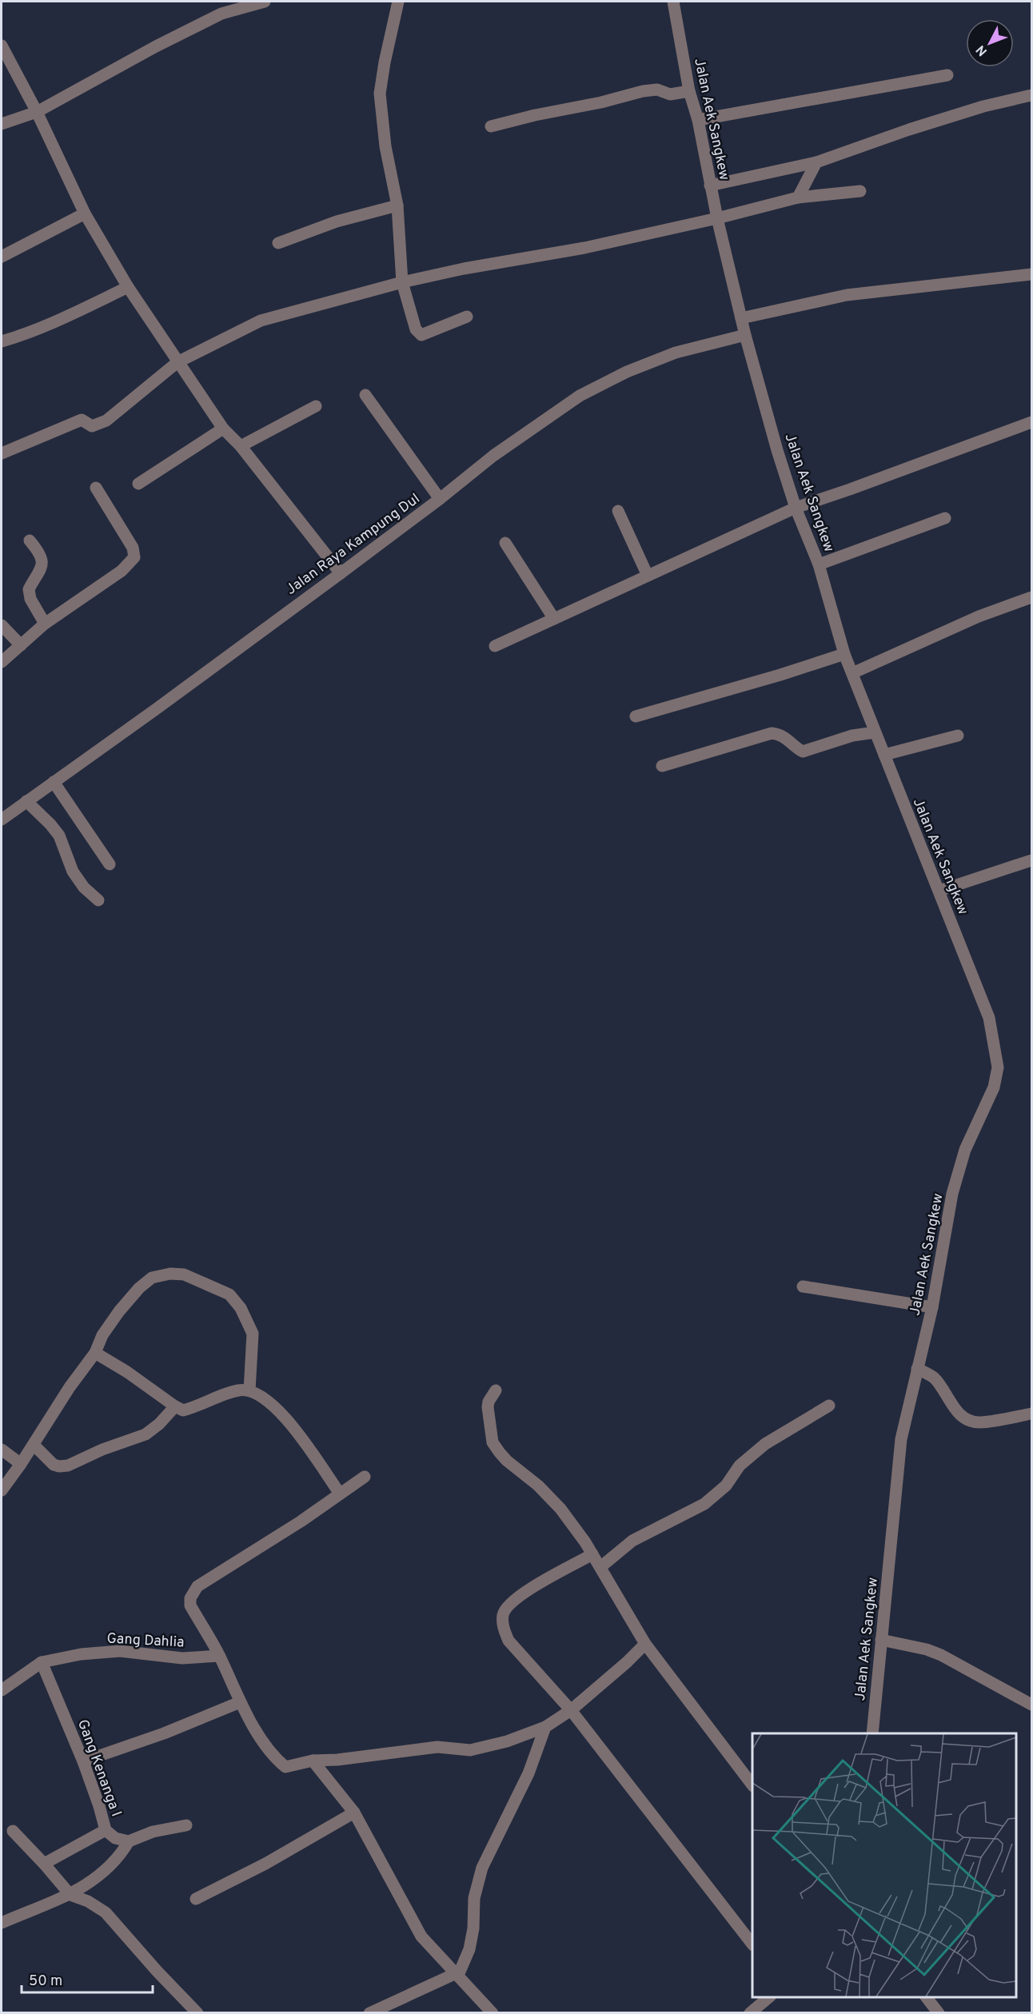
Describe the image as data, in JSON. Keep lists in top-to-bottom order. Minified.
{"streets":{"street":["Jalan Aek Sangkew","Jalan Raya Kampung Dul","Gang Dahlia","Gang Kenanga I"]},"crossings":[["Jalan Aek Sangkew","Jalan Raya Kampung Dul"],["Gang Dahlia","Gang Kenanga I"]],"scale_bar":"50 m","north":"bottom left"}
